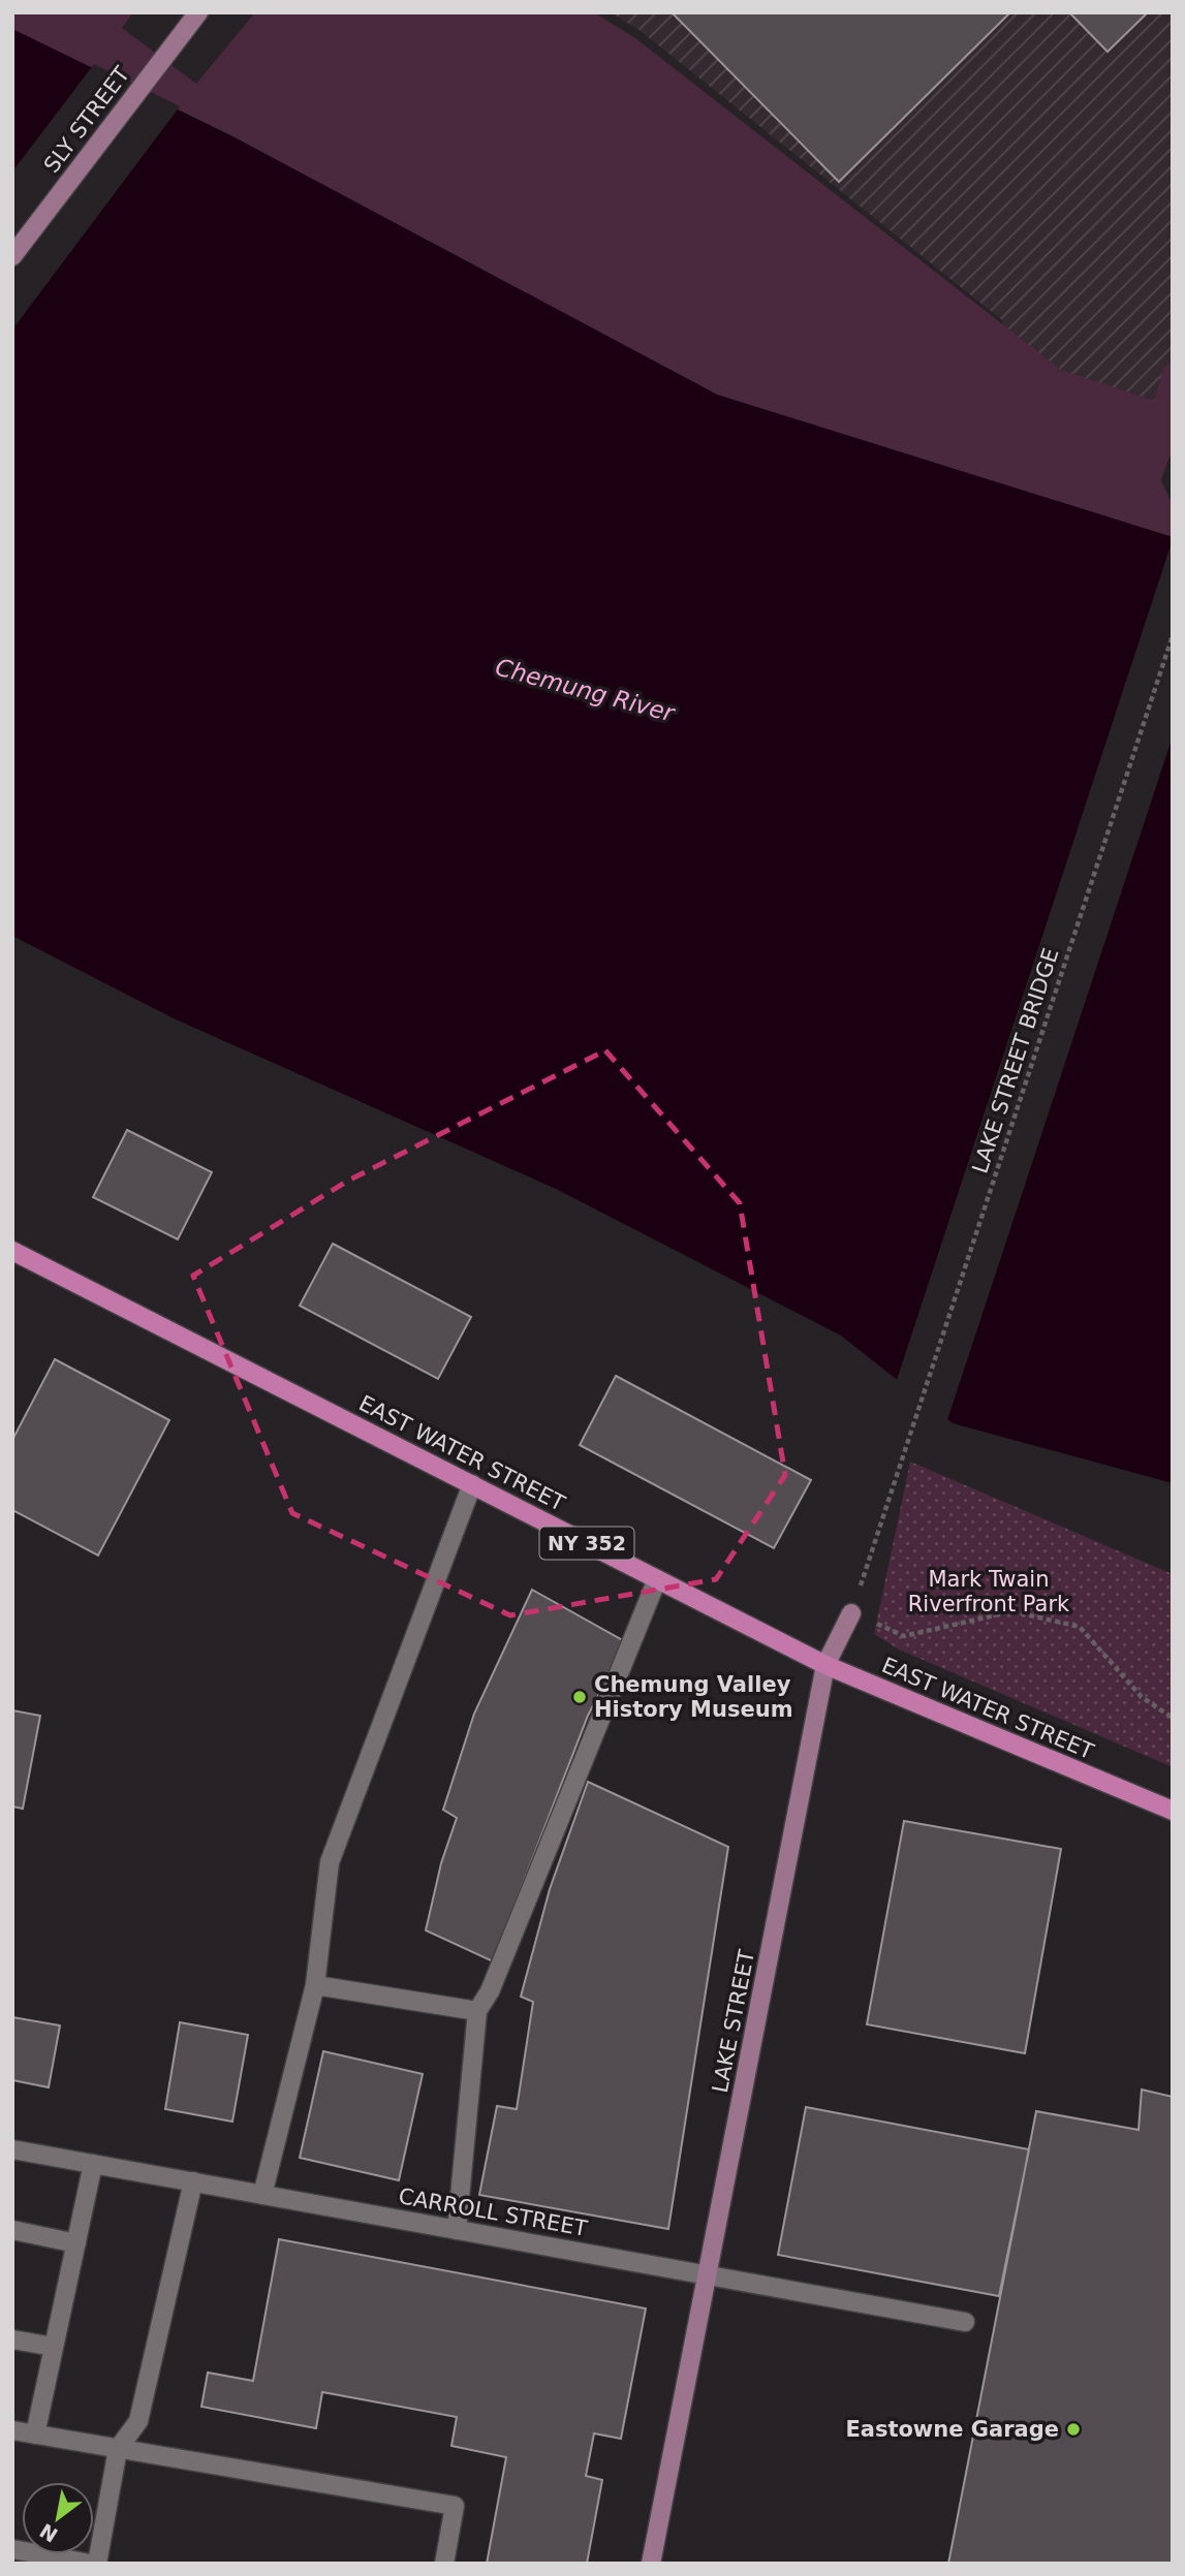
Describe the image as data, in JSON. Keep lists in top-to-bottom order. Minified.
{"streets":{"main road":["EAST WATER STREET","NY 352"],"street":["SLY STREET","LAKE STREET","CARROLL STREET"],"path":["LAKE STREET BRIDGE"]},"crossings":[["LAKE STREET BRIDGE","LAKE STREET"],["EAST WATER STREET","LAKE STREET"],["LAKE STREET","CARROLL STREET"]],"water":["Chemung River"],"parks":["Mark Twain Riverfront Park"],"places":["Chemung Valley History Museum","Eastowne Garage"],"north":"bottom left"}
